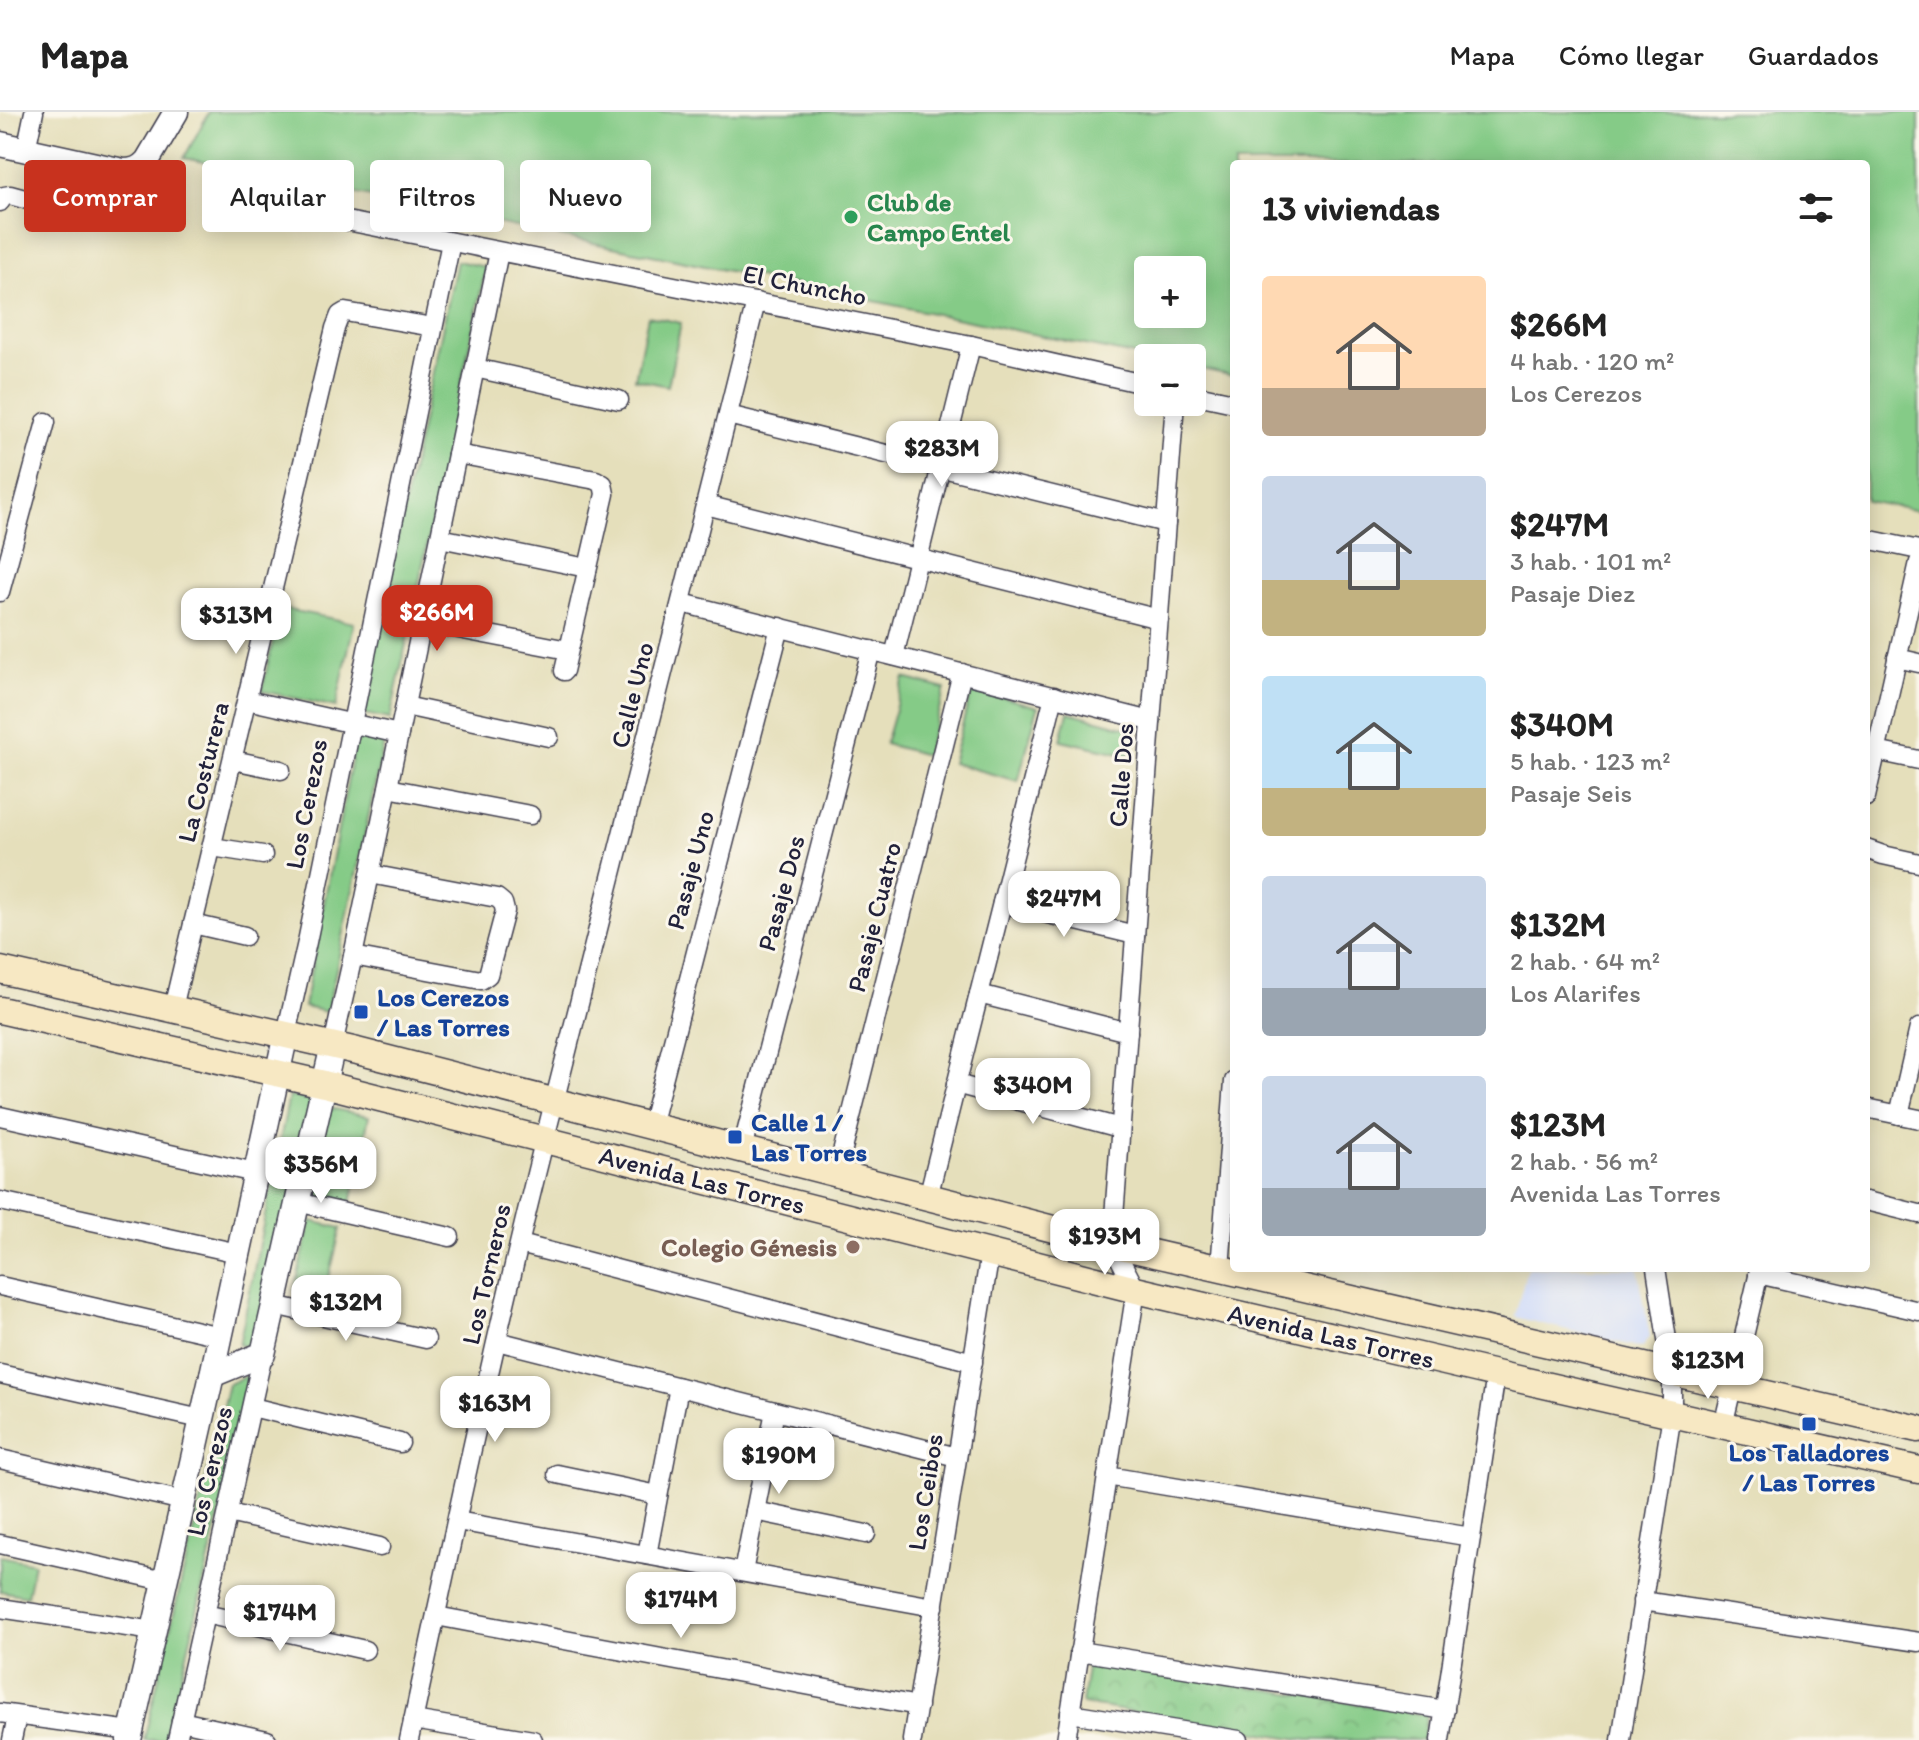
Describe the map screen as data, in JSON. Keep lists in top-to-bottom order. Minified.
{"streets":{"main road":["Avenida Las Torres"],"street":["El Chuncho","Calle Uno","La Costurera","Calle Dos","Los Cerezos","Pasaje Uno","Pasaje Dos","Pasaje Cuatro","Los Torneros","Los Ceibos"]},"crossings":[["El Chuncho","Calle Uno"],["El Chuncho","Los Cerezos"],["Calle Uno","Avenida Las Torres"],["Calle Uno","Los Torneros"],["La Costurera","Los Cerezos"],["La Costurera","Avenida Las Torres"],["Calle Dos","Avenida Las Torres"],["Los Cerezos","Avenida Las Torres"],["Pasaje Uno","Avenida Las Torres"],["Pasaje Dos","Avenida Las Torres"],["Pasaje Cuatro","Avenida Las Torres"],["Avenida Las Torres","Los Torneros"],["Avenida Las Torres","Los Ceibos"]],"places":{"other":["Club de Campo Entel","Colegio Génesis"],"transit":["Los Cerezos / Las Torres","Calle 1 / Las Torres","Los Talladores / Las Torres"]},"page":{"header":"Mapa","nav":["Mapa","Cómo llegar","Guardados"],"chip":["Comprar","Alquilar","Filtros","Nuevo"],"heading":"13 viviendas","map_buttons":["+","−"],"list":[{"name":"$266M","note":"4 hab. · 120 m² · Los Cerezos"},{"name":"$247M","note":"3 hab. · 101 m² · Pasaje Diez"},{"name":"$340M","note":"5 hab. · 123 m² · Pasaje Seis"},{"name":"$132M","note":"2 hab. · 64 m² · Los Alarifes"},{"name":"$123M","note":"2 hab. · 56 m² · Avenida Las Torres"}],"price":["$283M","$266M","$313M","$247M","$340M","$356M","$193M","$132M","$123M","$163M","$190M","$174M","$174M"]}}
